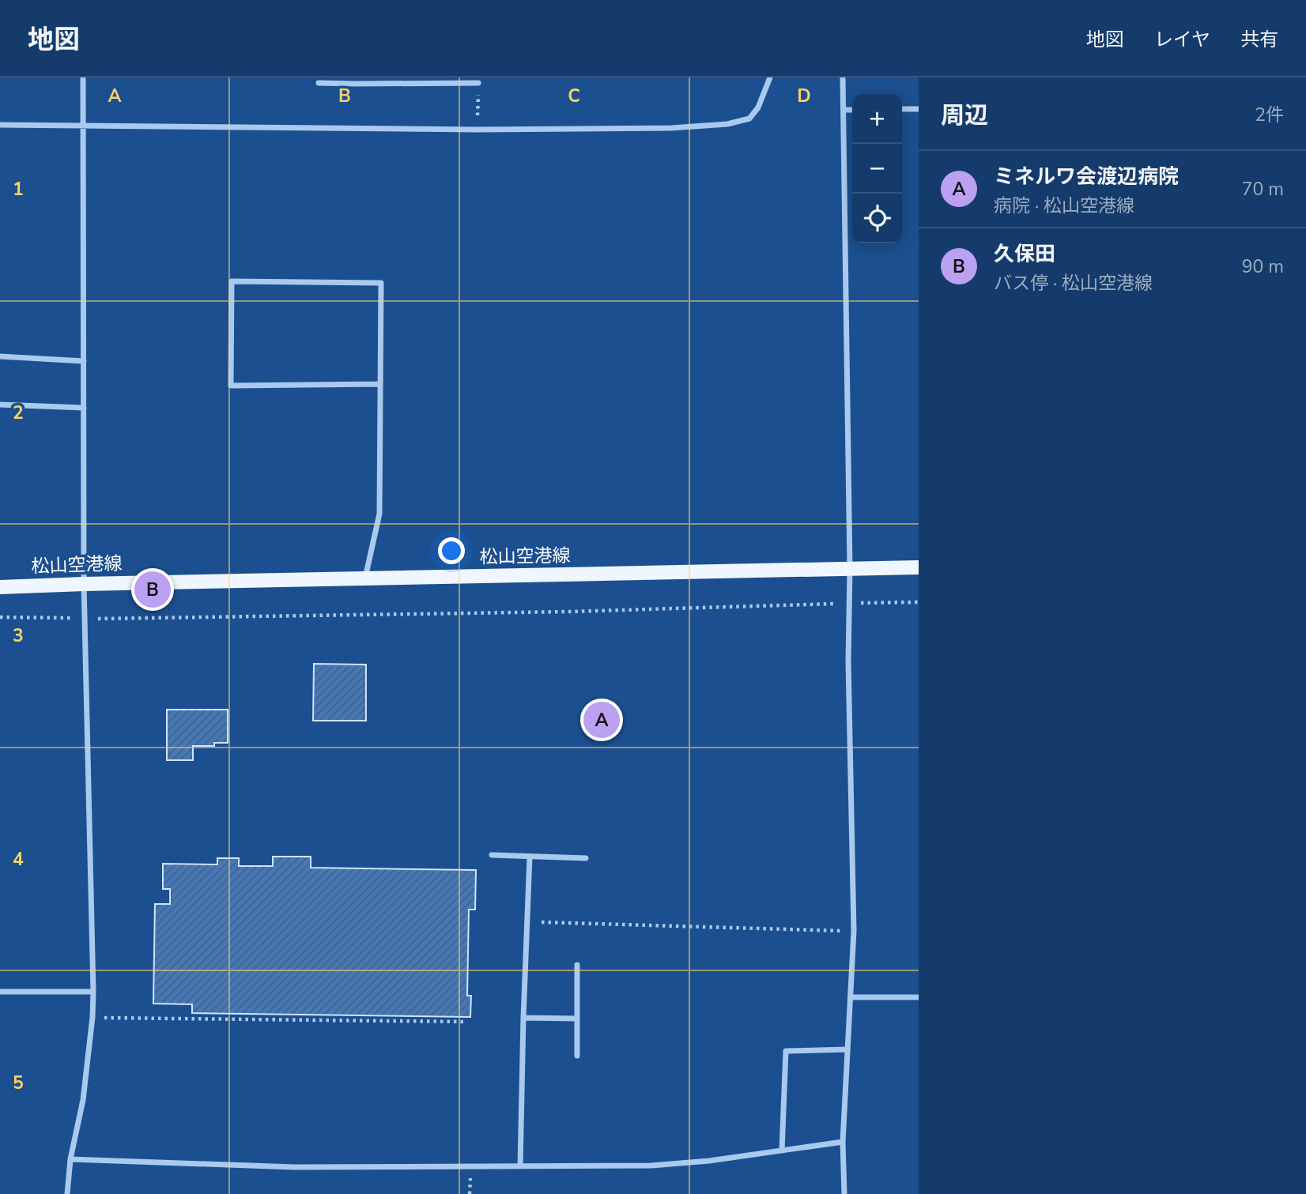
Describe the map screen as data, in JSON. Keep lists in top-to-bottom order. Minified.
{"streets":{"main road":["松山空港線"]},"page":{"header":"地図","nav":["地図","レイヤ","共有"],"heading":["周辺","2件"],"map_buttons":["+","−"],"list":[{"mark":"A","name":"ミネルワ会渡辺病院","note":"病院 · 松山空港線","value":"70 m"},{"mark":"B","name":"久保田","note":"バス停 · 松山空港線","value":"90 m"}],"pins":["B","A"]},"grid":{"columns":["A","B","C","D"],"rows":["1","2","3","4","5"]}}
